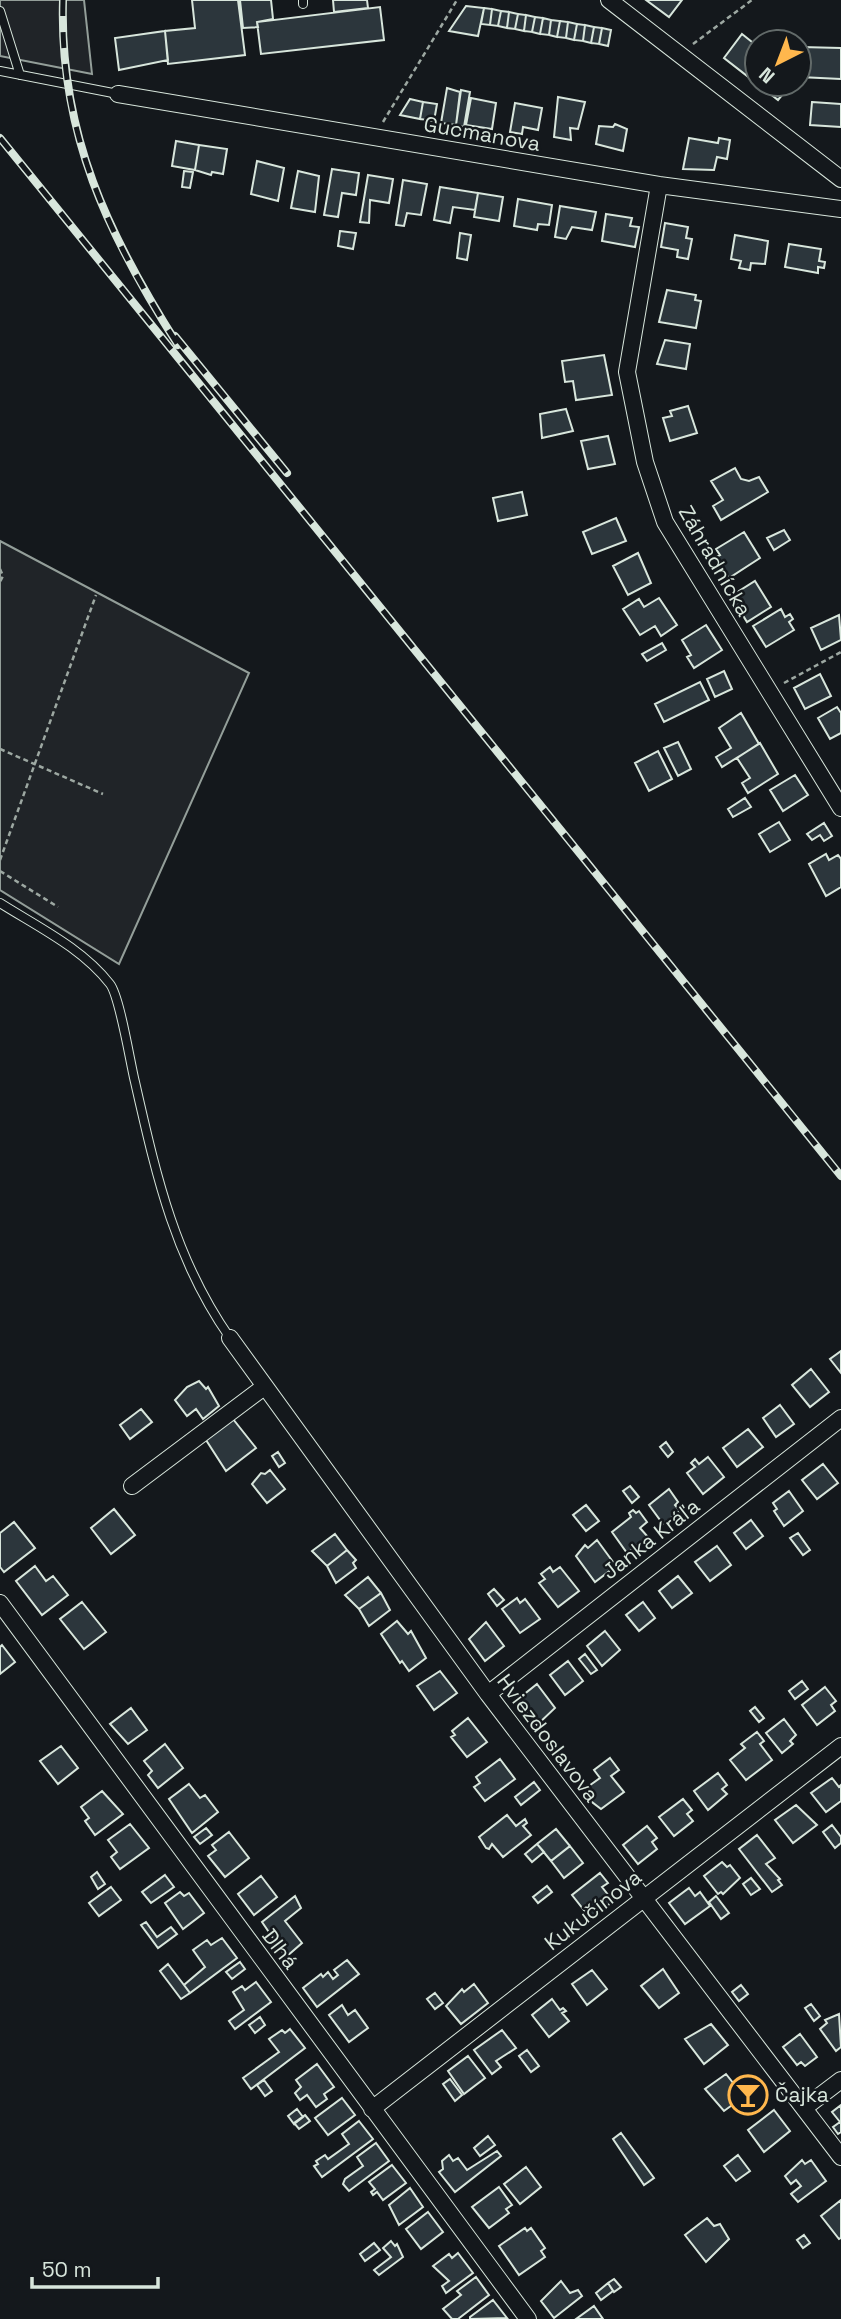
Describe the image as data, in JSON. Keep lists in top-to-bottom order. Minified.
{"streets":{"street":["Gucmanova","Záhradnícka","Janka Kráľa","Hviezdoslavova","Kukučínova","Dlhá"]},"crossings":[["Gucmanova","Záhradnícka"],["Janka Kráľa","Hviezdoslavova"],["Hviezdoslavova","Kukučínova"],["Kukučínova","Dlhá"]],"places":{"bar":["Čajka"]},"scale_bar":"50 m","north":"bottom left"}
